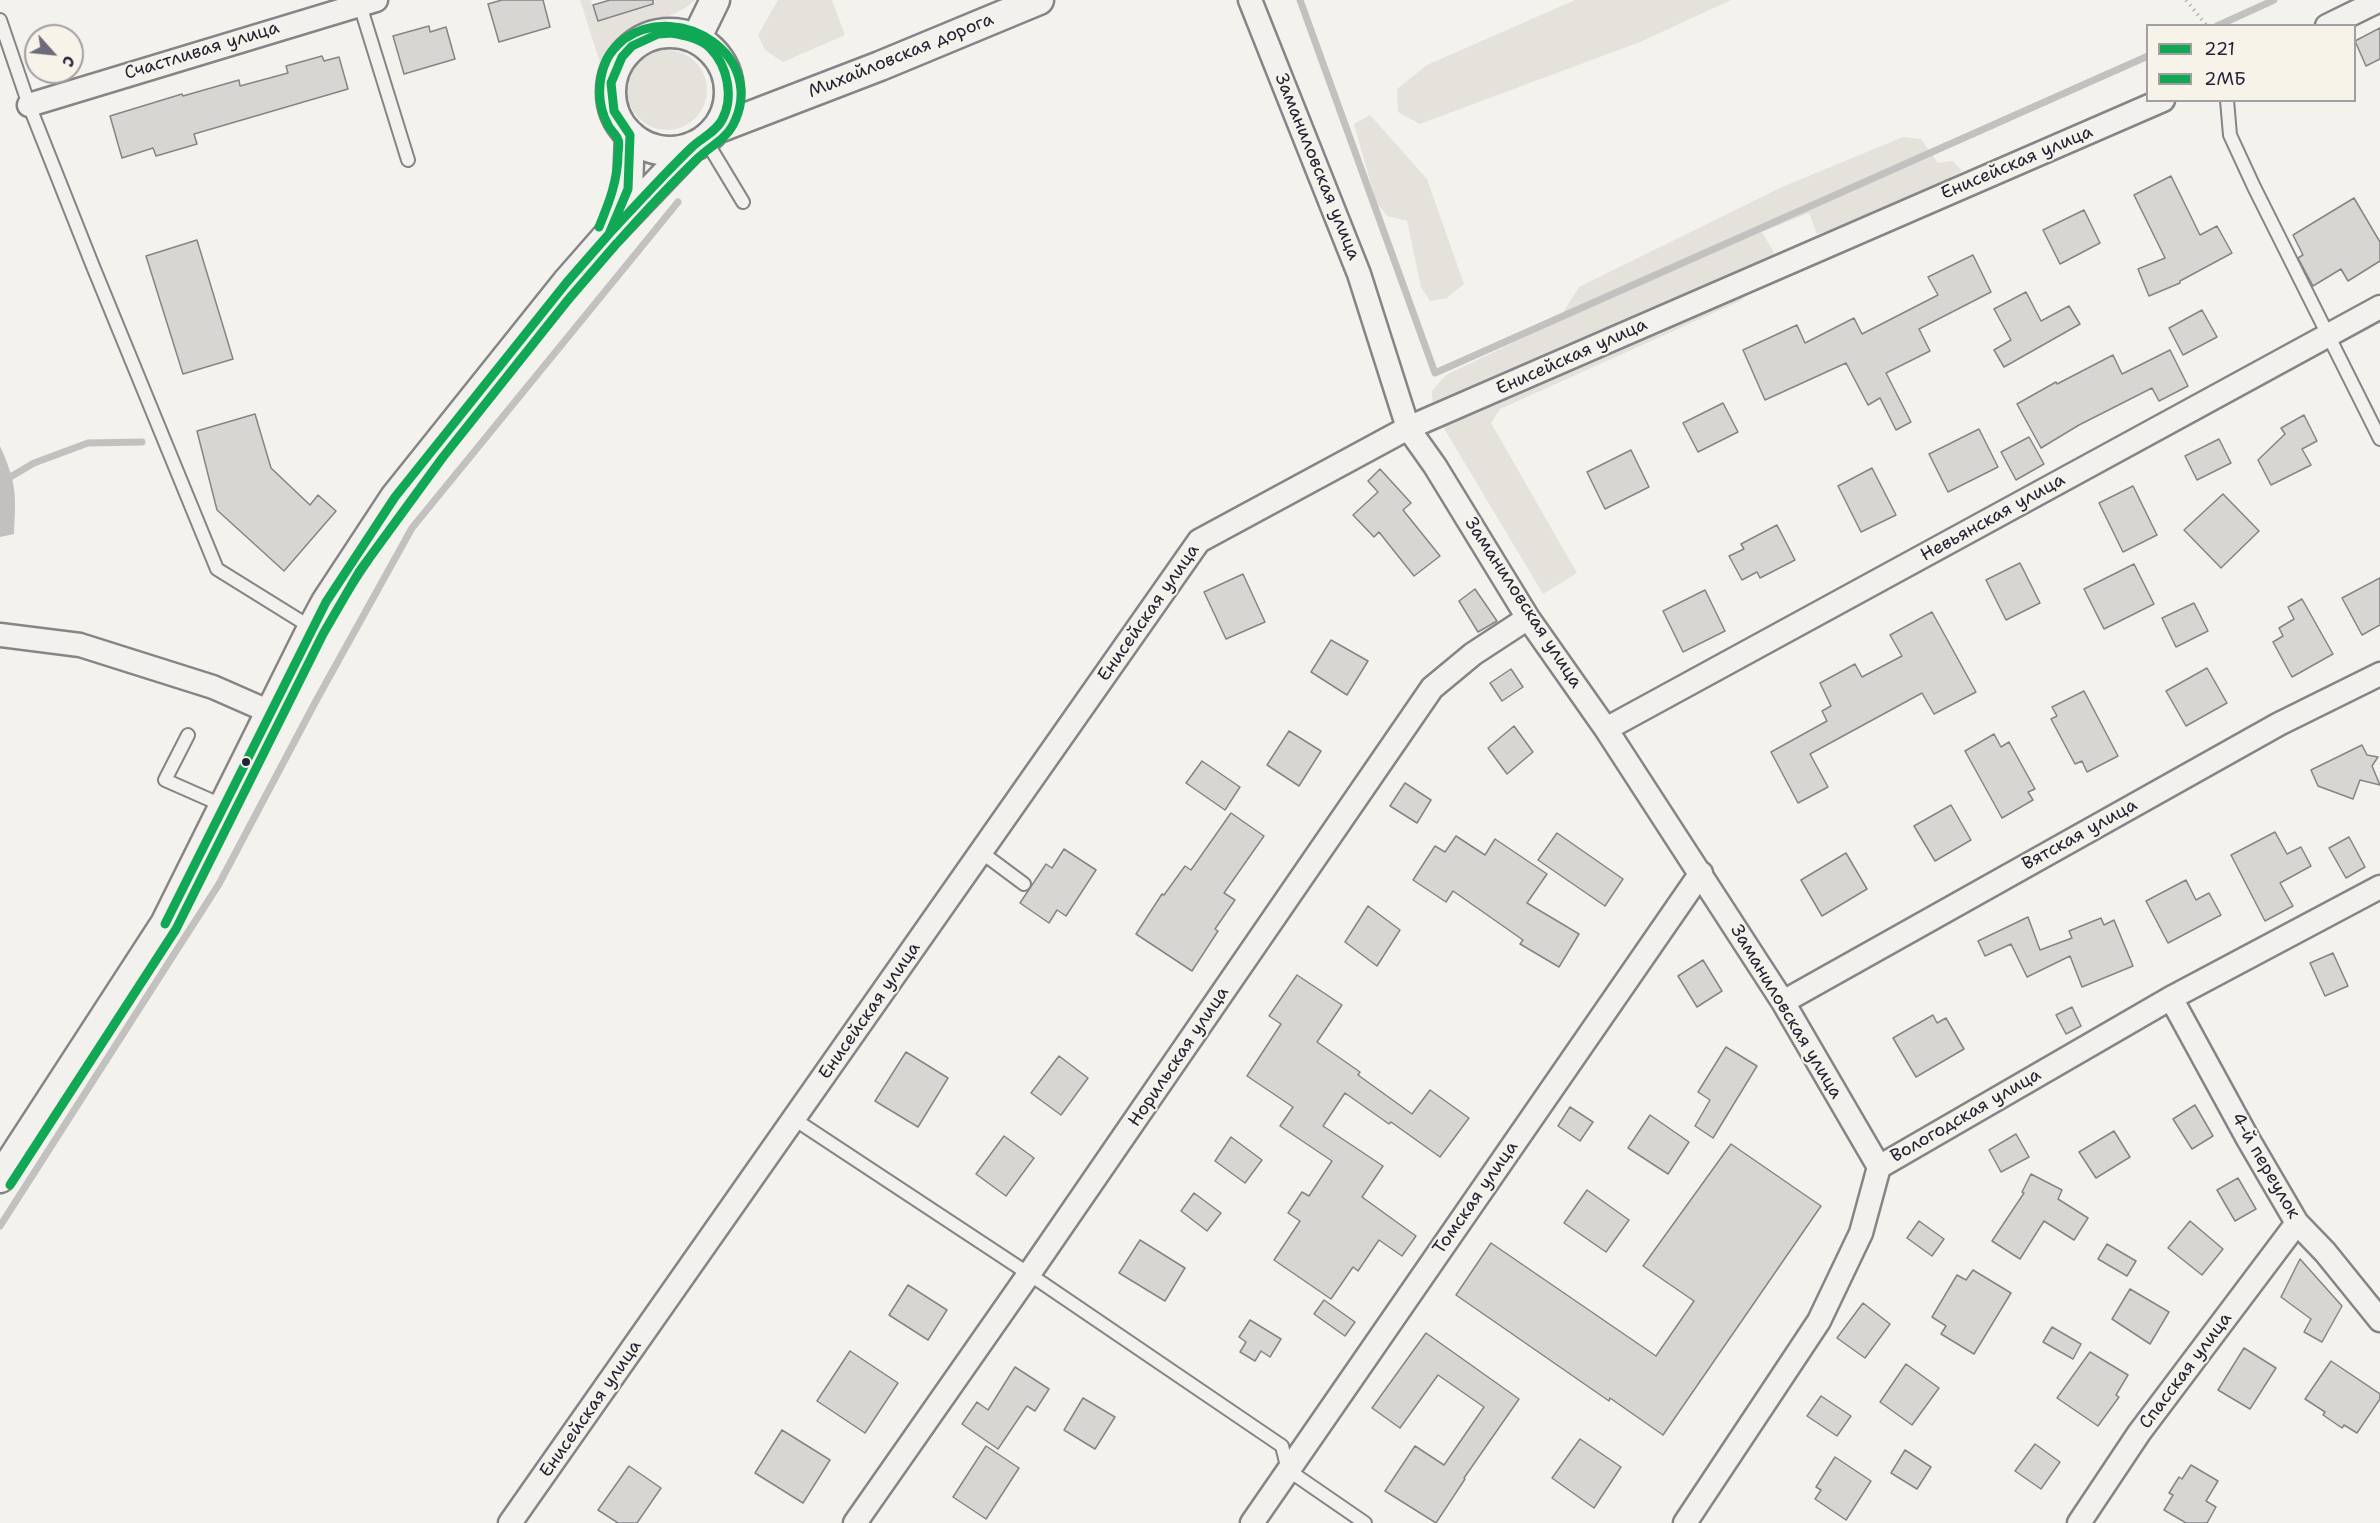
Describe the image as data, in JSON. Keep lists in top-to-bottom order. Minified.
{"streets":{"street":["Счастливая улица","Михайловская дорога","Енисейская улица","Заманиловская улица","Невьянская улица","Вятская улица","Норильская улица","Вологодская улица","4-й переулок","Томская улица","Спасская улица"]},"crossings":[["Енисейская улица","Заманиловская улица"],["Заманиловская улица","Невьянская улица"],["Заманиловская улица","Вятская улица"],["Заманиловская улица","Норильская улица"],["Заманиловская улица","Вологодская улица"],["Заманиловская улица","Томская улица"],["Вологодская улица","4-й переулок"],["4-й переулок","Спасская улица"]],"lines":["transit line 2МБ","transit line 221"],"legend":["221","2МБ"],"north":"bottom right"}
